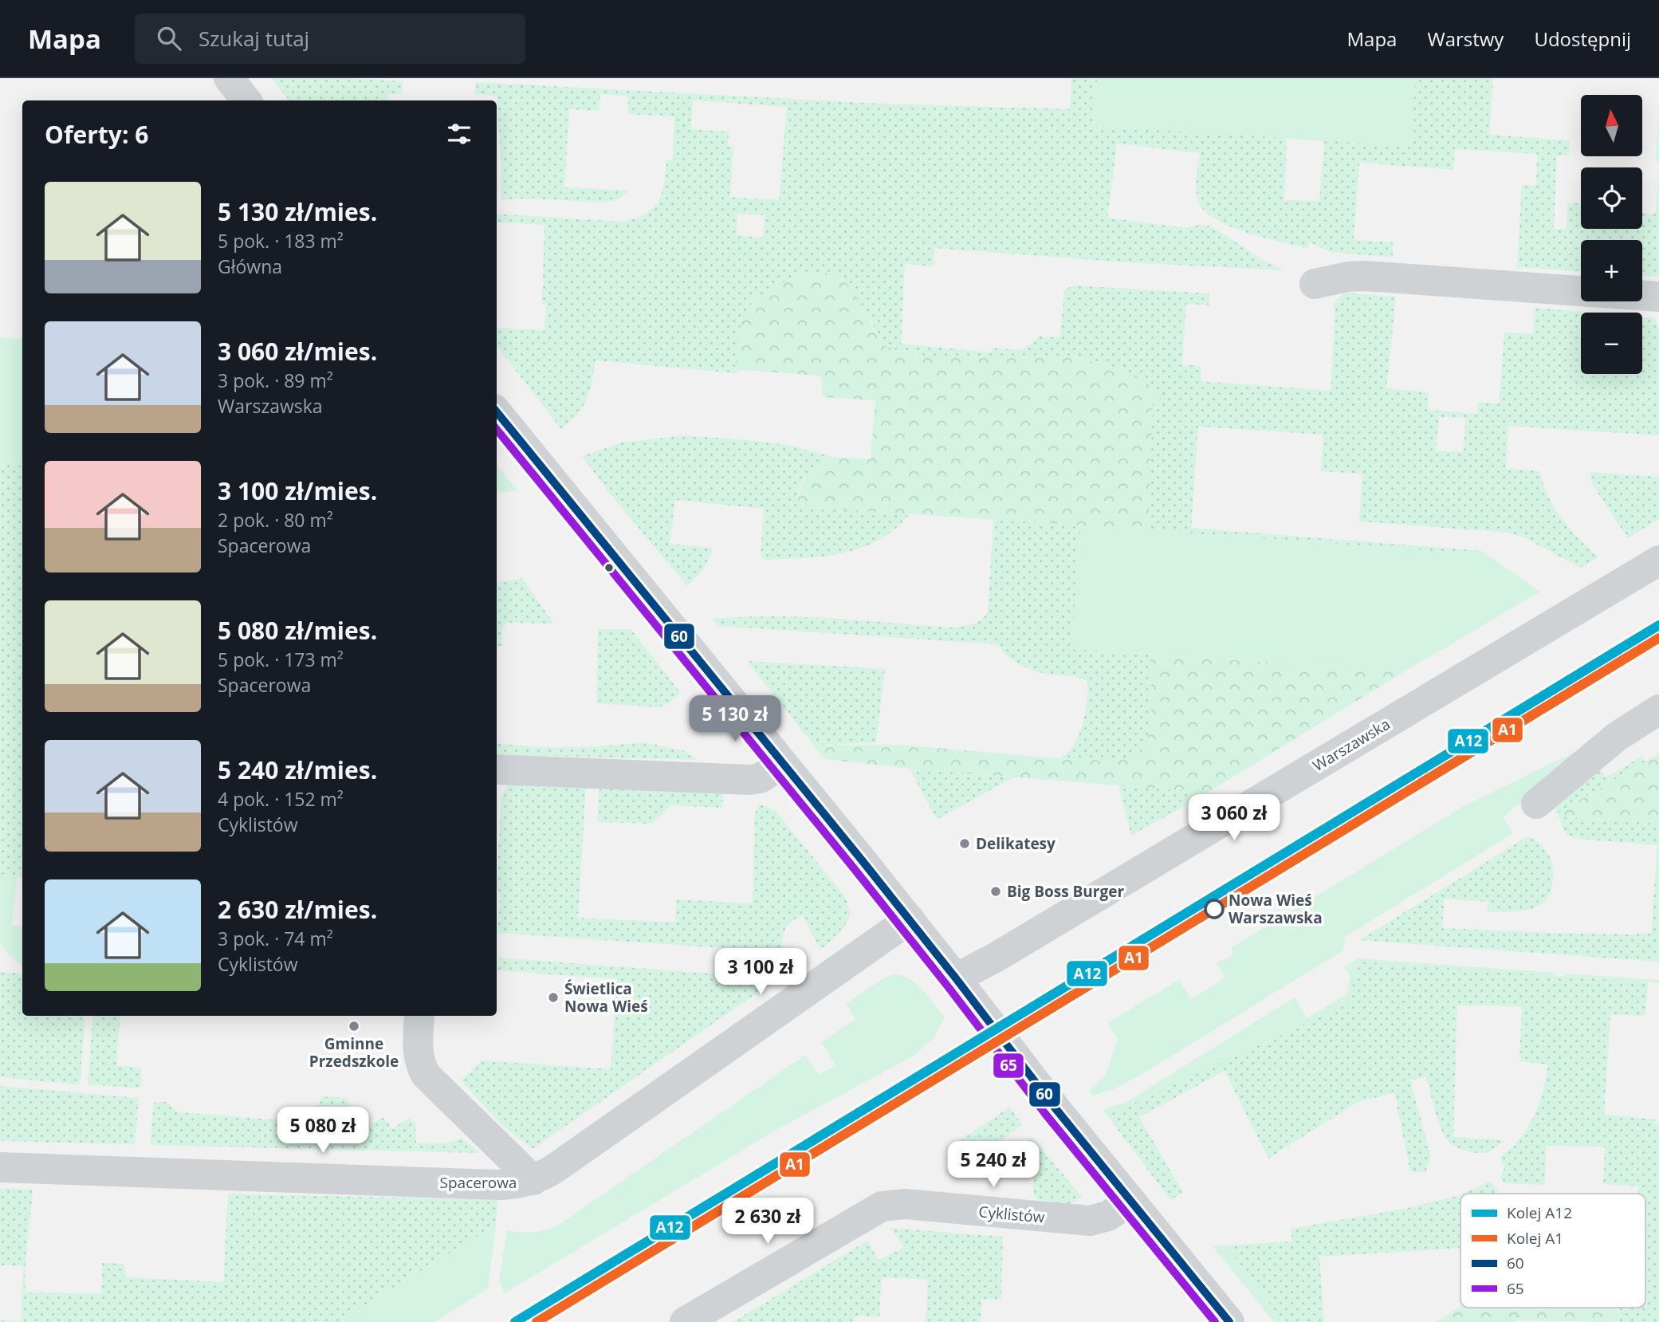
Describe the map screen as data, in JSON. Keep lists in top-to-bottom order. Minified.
{"streets":{"street":["Warszawska","Spacerowa","Cyklistów"]},"places":["Delikatesy","Big Boss Burger","Nowa Wieś Warszawska","Świetlica Nowa Wieś","Gminne Przedszkole"],"lines":["transit line 60","transit line 65","rail line A12","rail line A1"],"legend":["Kolej A12","Kolej A1","60","65"],"north":"top","page":{"header":"Mapa","search":"Szukaj tutaj","nav":["Mapa","Warstwy","Udostępnij"],"map_buttons":["+","−"],"heading":"Oferty: 6","list":[{"name":"5 130 zł/mies.","note":"5 pok. · 183 m² · Główna"},{"name":"3 060 zł/mies.","note":"3 pok. · 89 m² · Warszawska"},{"name":"3 100 zł/mies.","note":"2 pok. · 80 m² · Spacerowa"},{"name":"5 080 zł/mies.","note":"5 pok. · 173 m² · Spacerowa"},{"name":"5 240 zł/mies.","note":"4 pok. · 152 m² · Cyklistów"},{"name":"2 630 zł/mies.","note":"3 pok. · 74 m² · Cyklistów"}],"price":["5 130 zł","3 060 zł","3 100 zł","5 080 zł","5 240 zł","2 630 zł"]}}
